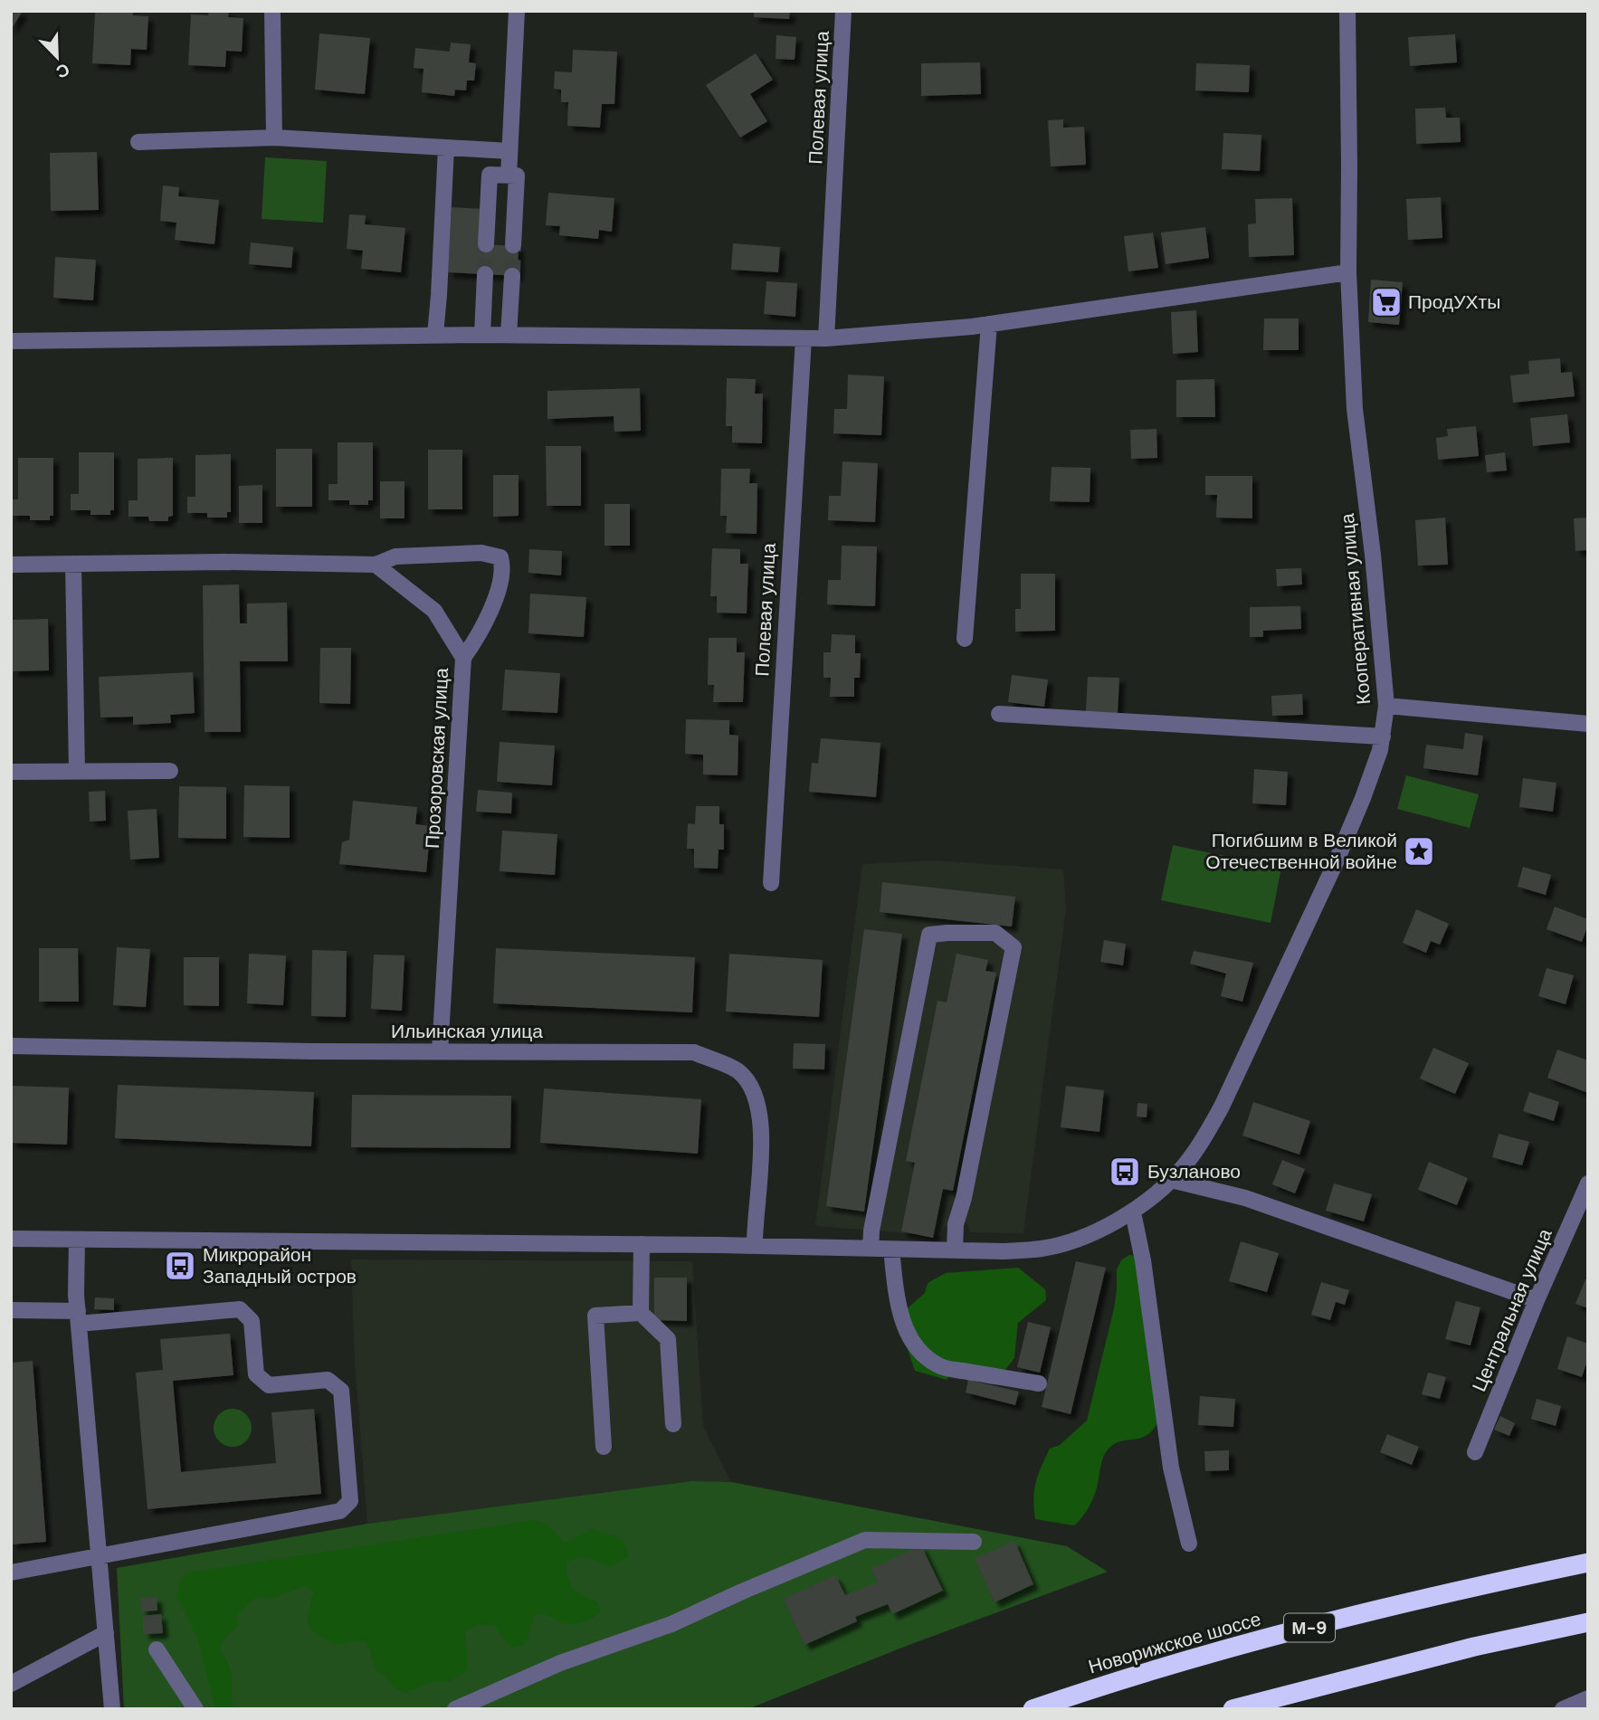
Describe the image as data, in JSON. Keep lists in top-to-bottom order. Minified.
{"streets":{"highway":["М-9","Новорижское шоссе"],"street":["Полевая улица","Кооперативная улица","Прозоровская улица","Ильинская улица","Центральная улица"]},"crossings":[["Кооперативная улица","Ильинская улица"],["Прозоровская улица","Ильинская улица"]],"places":{"supermarket":["ПродУХты"],"place":["Погибшим в Великой Отечественной войне"],"bus stop":["Бузланово","Микрорайон Западный остров"]},"north":"bottom right"}
